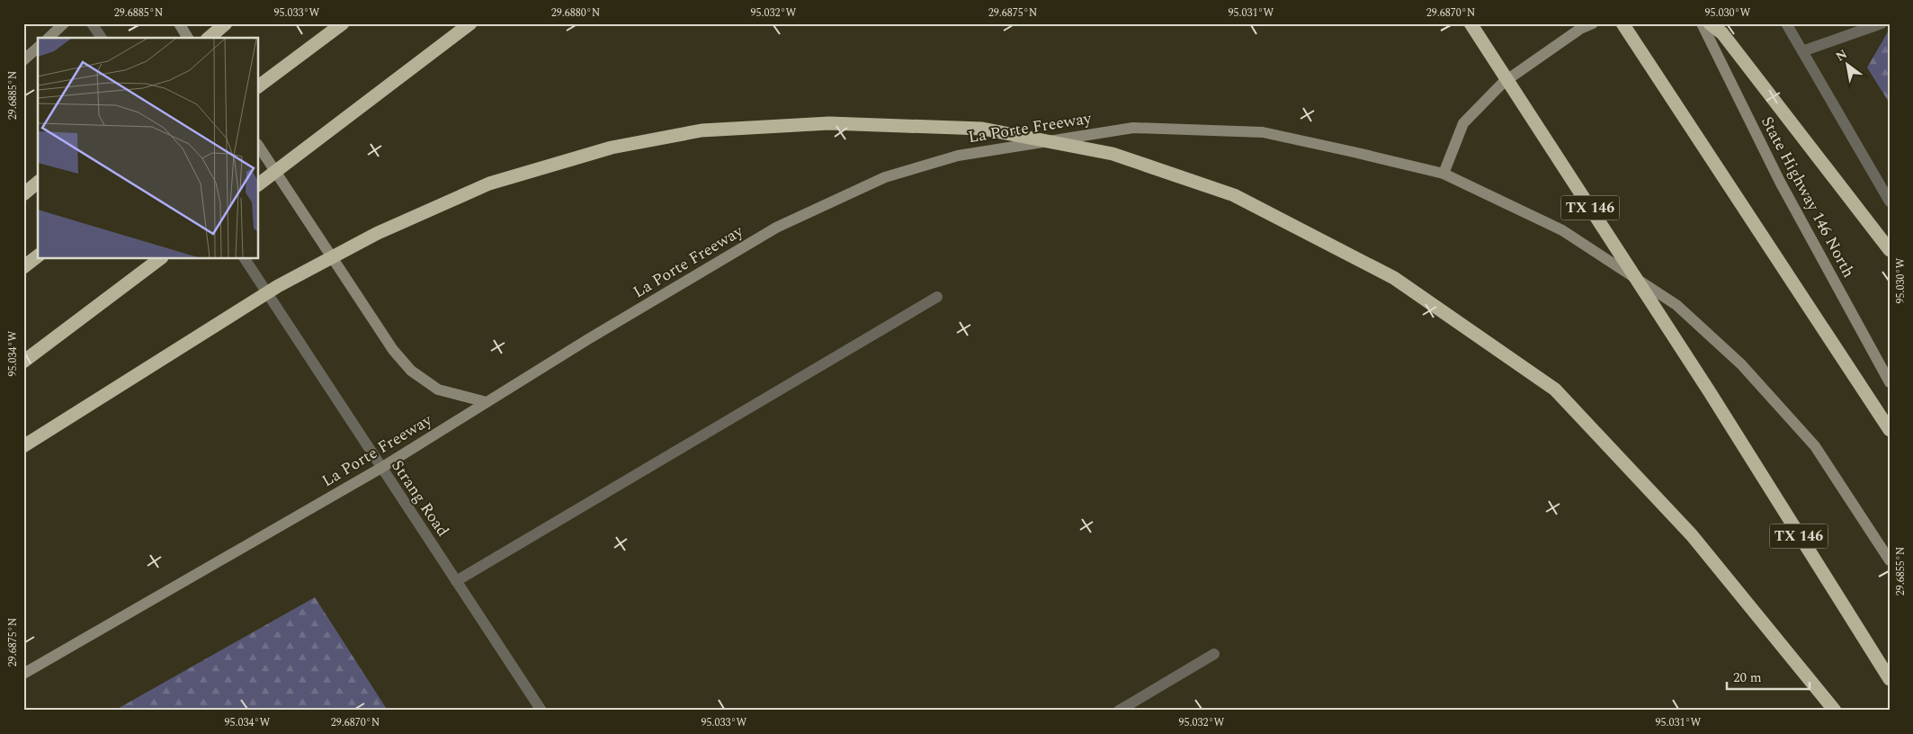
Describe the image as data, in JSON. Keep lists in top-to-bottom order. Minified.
{"streets":{"highway":["TX 146"],"main road":["La Porte Freeway","State Highway 146 North"],"street":["Strang Road"]},"crossings":[["La Porte Freeway","Strang Road"]],"scale_bar":"20 m","north":"top left","coordinates":["29.6885°N","95.033°W","29.6880°N","95.032°W","29.6875°N","95.031°W","29.6870°N","95.030°W","95.034°W","29.6855°N"]}
